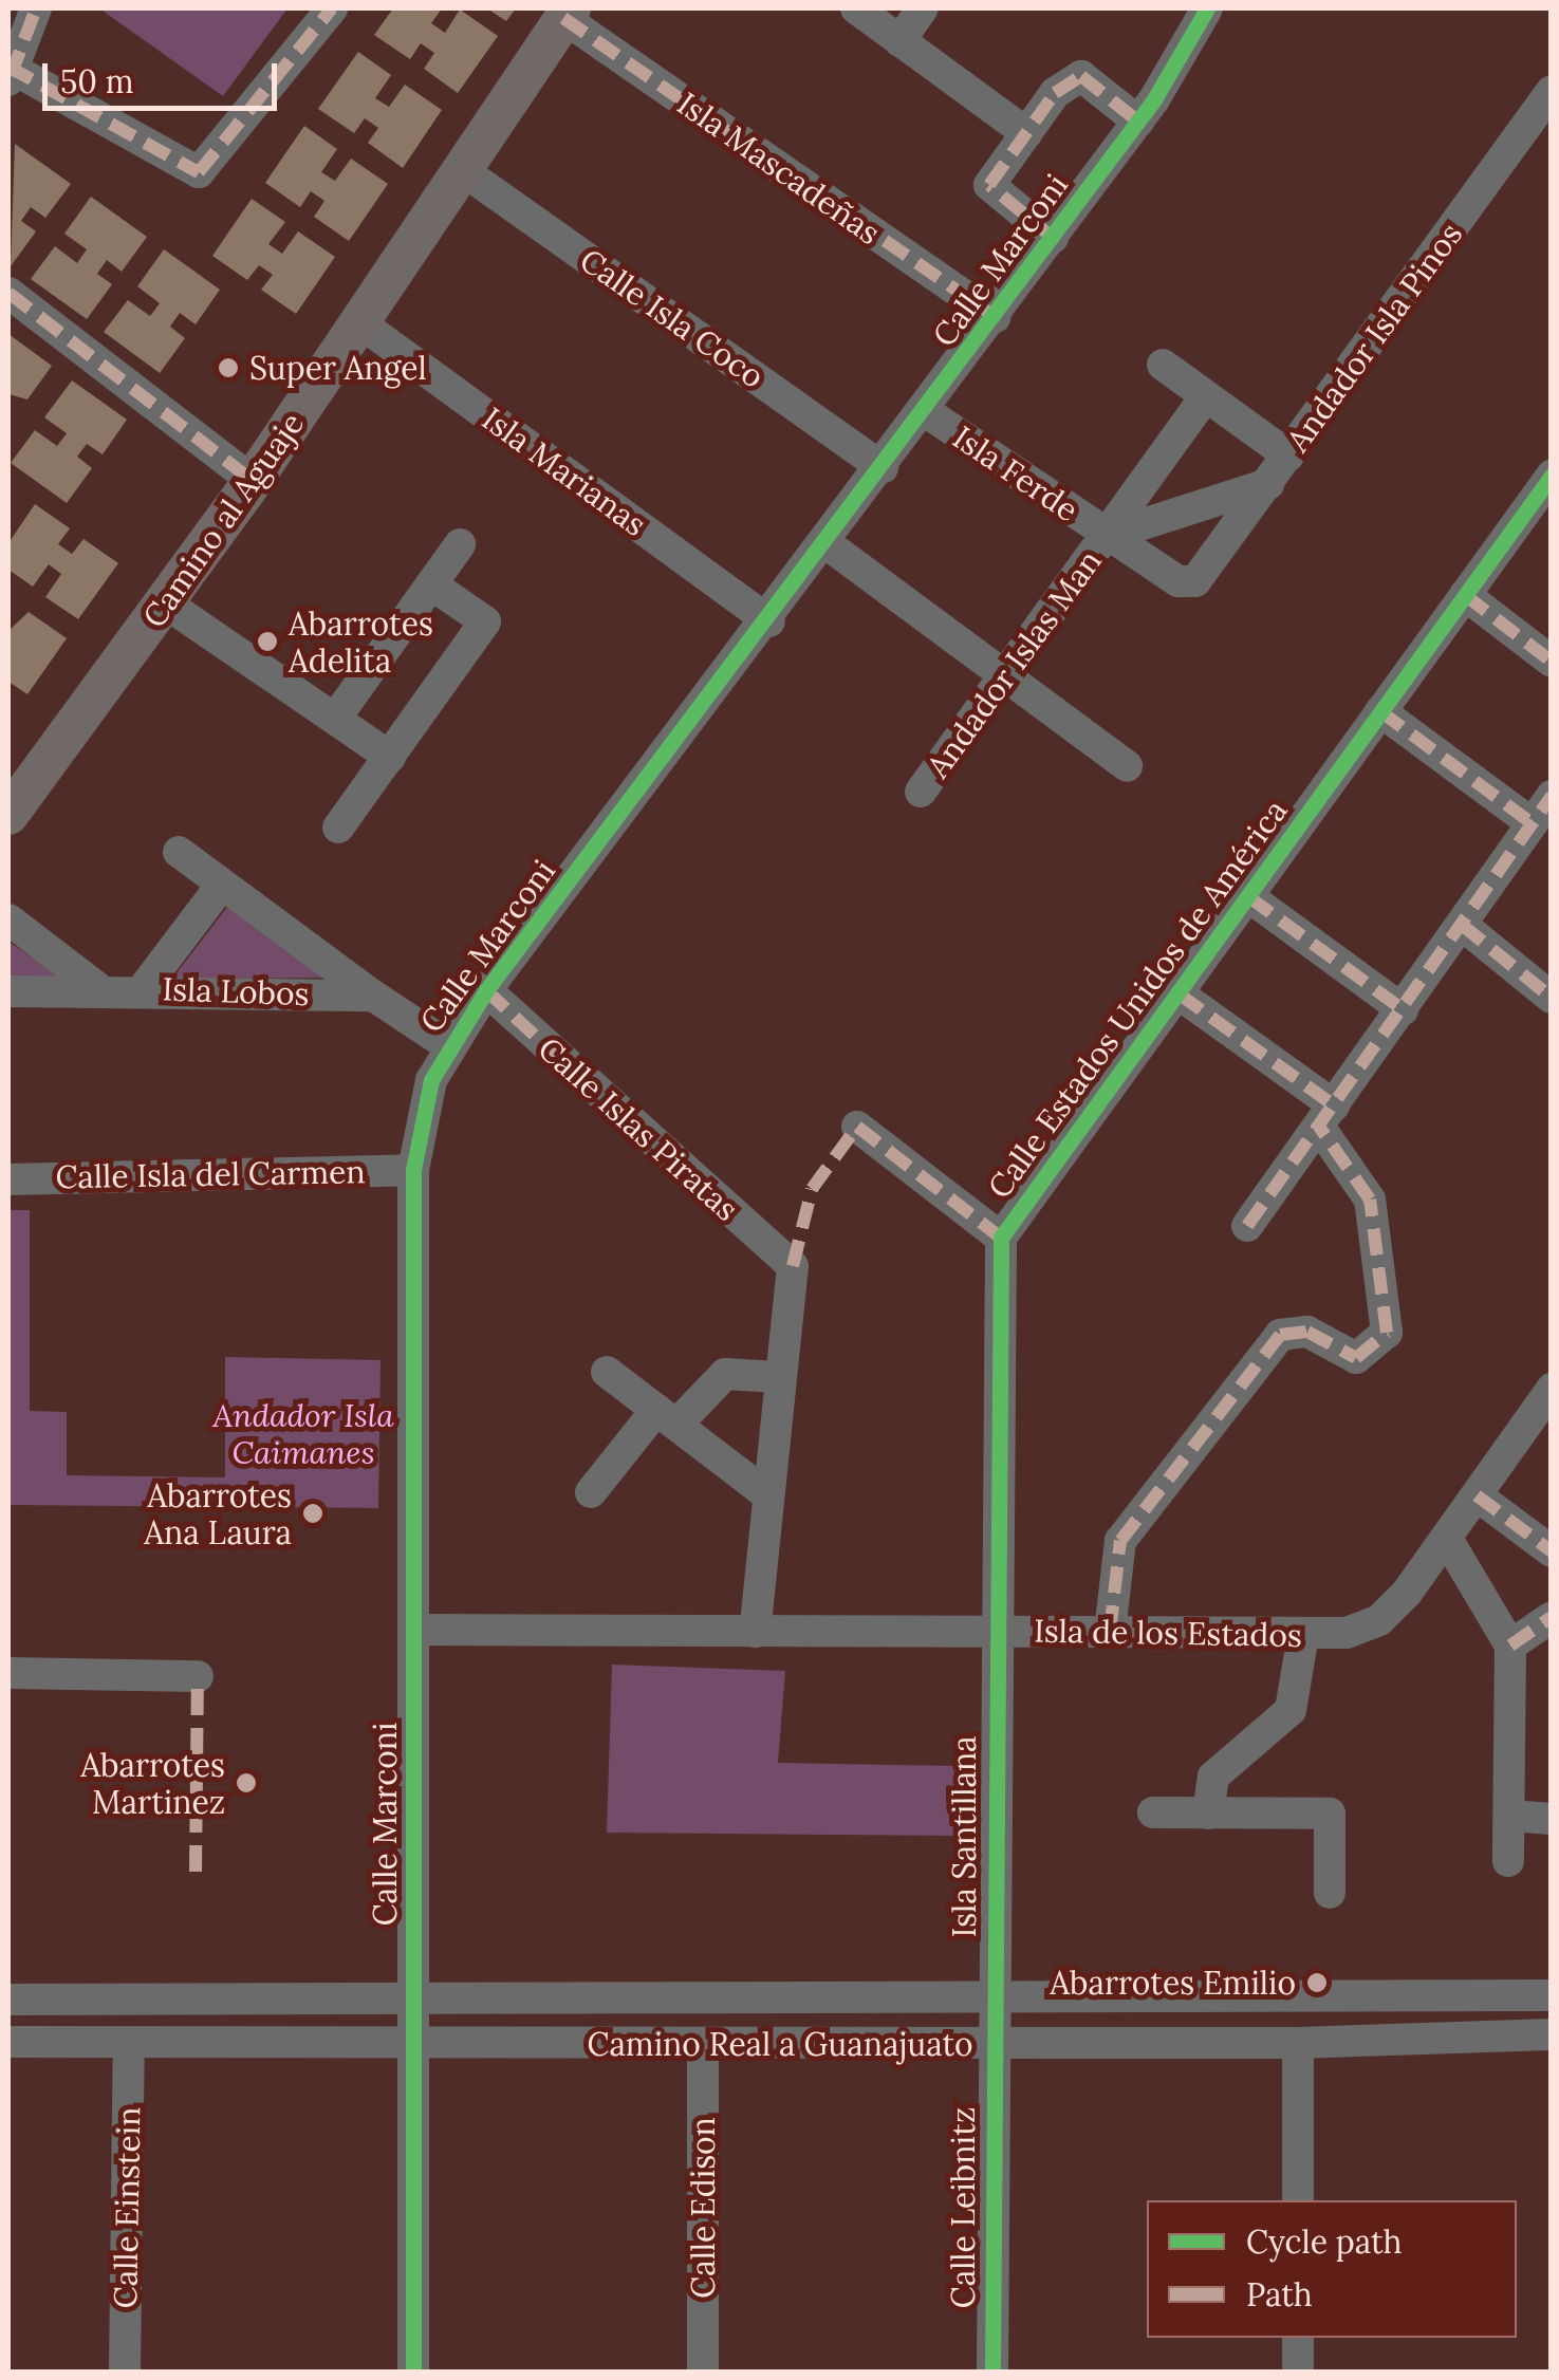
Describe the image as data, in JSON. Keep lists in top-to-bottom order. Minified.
{"streets":{"main road":["Camino al Aguaje"],"street":["Isla Mascadeñas","Calle Marconi","Calle Isla Coco","Andador Isla Pinos","Isla Marianas","Isla Ferde","Andador Islas Man","Isla Lobos","Calle Estados Unidos de América","Calle Islas Piratas","Calle Isla del Carmen","Isla de los Estados","Isla Santillana","Camino Real a Guanajuato","Calle Einstein","Calle Edison","Calle Leibnitz"]},"crossings":[["Isla Mascadeñas","Calle Marconi"],["Isla Mascadeñas","Camino al Aguaje"],["Calle Marconi","Calle Isla Coco"],["Calle Marconi","Isla Marianas"],["Calle Marconi","Isla Ferde"],["Calle Marconi","Isla Lobos"],["Calle Marconi","Calle Islas Piratas"],["Calle Marconi","Calle Isla del Carmen"],["Calle Marconi","Isla de los Estados"],["Calle Marconi","Camino Real a Guanajuato"],["Calle Isla Coco","Camino al Aguaje"],["Andador Isla Pinos","Isla Ferde"],["Isla Marianas","Camino al Aguaje"],["Isla Ferde","Andador Islas Man"],["Calle Estados Unidos de América","Isla de los Estados"],["Calle Estados Unidos de América","Isla Santillana"],["Isla de los Estados","Isla Santillana"],["Isla Santillana","Camino Real a Guanajuato"],["Isla Santillana","Calle Leibnitz"],["Camino Real a Guanajuato","Calle Einstein"],["Camino Real a Guanajuato","Calle Edison"],["Camino Real a Guanajuato","Calle Leibnitz"]],"parks":["Andador Isla Caimanes"],"places":["Super Angel","Abarrotes Adelita","Abarrotes Ana Laura","Abarrotes Martinez","Abarrotes Emilio"],"legend":["Cycle path","Path"],"scale_bar":"50 m"}
